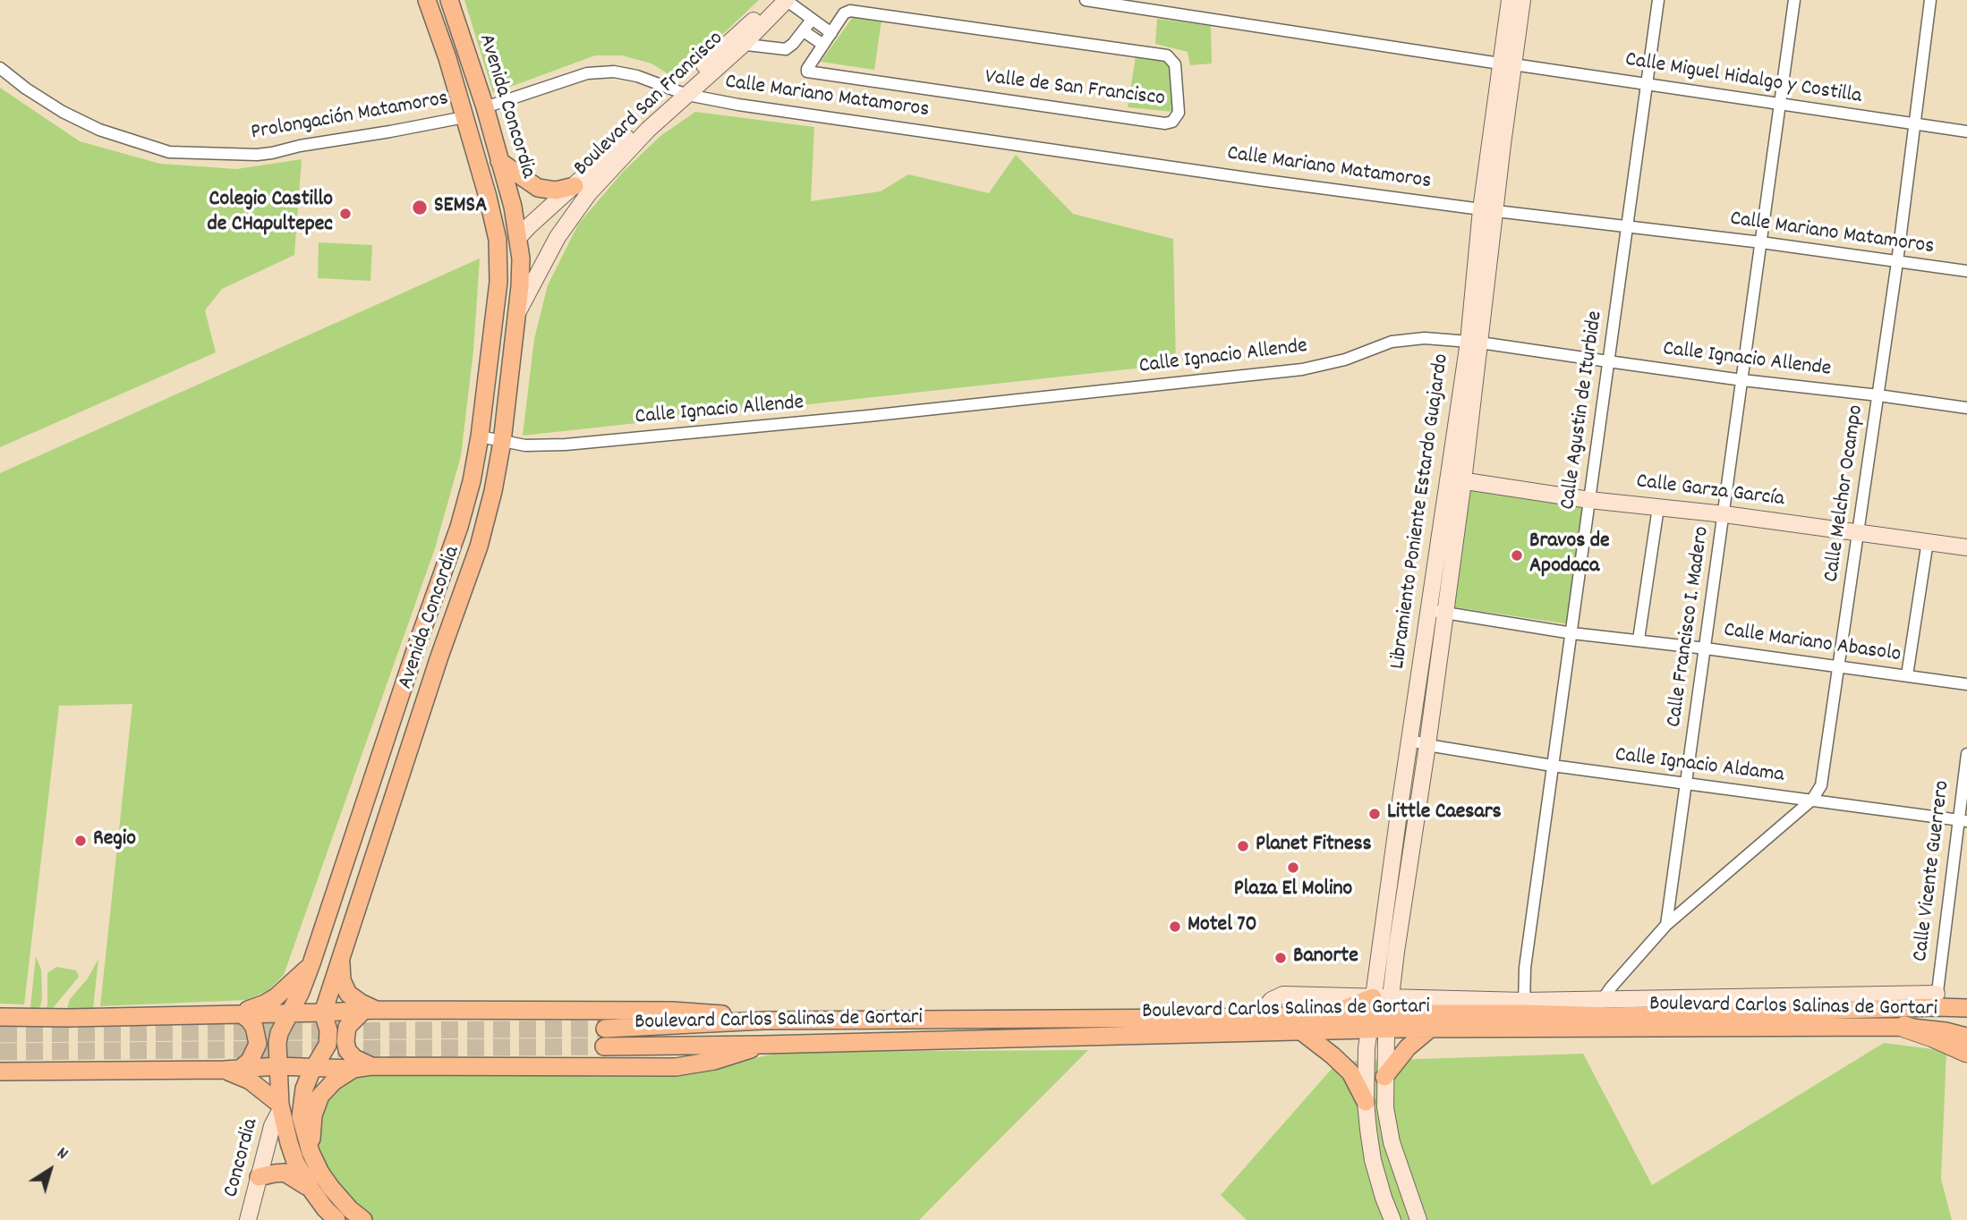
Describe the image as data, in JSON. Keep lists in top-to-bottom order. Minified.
{"streets":{"main road":["Avenida Concordia","Boulevard Carlos Salinas de Gortari"],"street":["Calle Miguel Hidalgo y Costilla","Valle de San Francisco","Calle Mariano Matamoros","Boulevard San Francisco","Prolongación Matamoros","Calle Ignacio Allende","Calle Agustin de Iturbide","Calle Garza García","Calle Melchor Ocampo","Libramiento Poniente Estardo Guajardo","Calle Francisco I. Madero","Calle Mariano Abasolo","Calle Ignacio Aldama","Calle Vicente Guerrero","Concordia"]},"crossings":[["Calle Miguel Hidalgo y Costilla","Calle Agustin de Iturbide"],["Calle Miguel Hidalgo y Costilla","Calle Melchor Ocampo"],["Calle Miguel Hidalgo y Costilla","Libramiento Poniente Estardo Guajardo"],["Calle Miguel Hidalgo y Costilla","Calle Francisco I. Madero"],["Calle Mariano Matamoros","Boulevard San Francisco"],["Calle Mariano Matamoros","Avenida Concordia"],["Calle Mariano Matamoros","Calle Agustin de Iturbide"],["Calle Mariano Matamoros","Calle Melchor Ocampo"],["Calle Mariano Matamoros","Libramiento Poniente Estardo Guajardo"],["Calle Mariano Matamoros","Calle Francisco I. Madero"],["Boulevard San Francisco","Avenida Concordia"],["Avenida Concordia","Prolongación Matamoros"],["Avenida Concordia","Calle Ignacio Allende"],["Avenida Concordia","Concordia"],["Calle Ignacio Allende","Calle Agustin de Iturbide"],["Calle Ignacio Allende","Calle Melchor Ocampo"],["Calle Ignacio Allende","Libramiento Poniente Estardo Guajardo"],["Calle Ignacio Allende","Calle Francisco I. Madero"],["Calle Agustin de Iturbide","Calle Garza García"],["Calle Agustin de Iturbide","Calle Mariano Abasolo"],["Calle Agustin de Iturbide","Calle Ignacio Aldama"],["Calle Agustin de Iturbide","Boulevard Carlos Salinas de Gortari"],["Calle Garza García","Calle Melchor Ocampo"],["Calle Garza García","Libramiento Poniente Estardo Guajardo"],["Calle Garza García","Calle Francisco I. Madero"],["Calle Melchor Ocampo","Calle Francisco I. Madero"],["Calle Melchor Ocampo","Calle Mariano Abasolo"],["Calle Melchor Ocampo","Calle Ignacio Aldama"],["Calle Melchor Ocampo","Boulevard Carlos Salinas de Gortari"],["Libramiento Poniente Estardo Guajardo","Calle Mariano Abasolo"],["Libramiento Poniente Estardo Guajardo","Calle Ignacio Aldama"],["Libramiento Poniente Estardo Guajardo","Boulevard Carlos Salinas de Gortari"],["Calle Francisco I. Madero","Calle Mariano Abasolo"],["Calle Francisco I. Madero","Calle Ignacio Aldama"],["Calle Ignacio Aldama","Calle Vicente Guerrero"],["Calle Vicente Guerrero","Boulevard Carlos Salinas de Gortari"]],"places":["SEMSA","Colegio Castillo de CHapultepec","Bravos de Apodaca","Little Caesars","Regio","Planet Fitness","Plaza El Molino","Motel 70","Banorte"],"north":"top right"}
